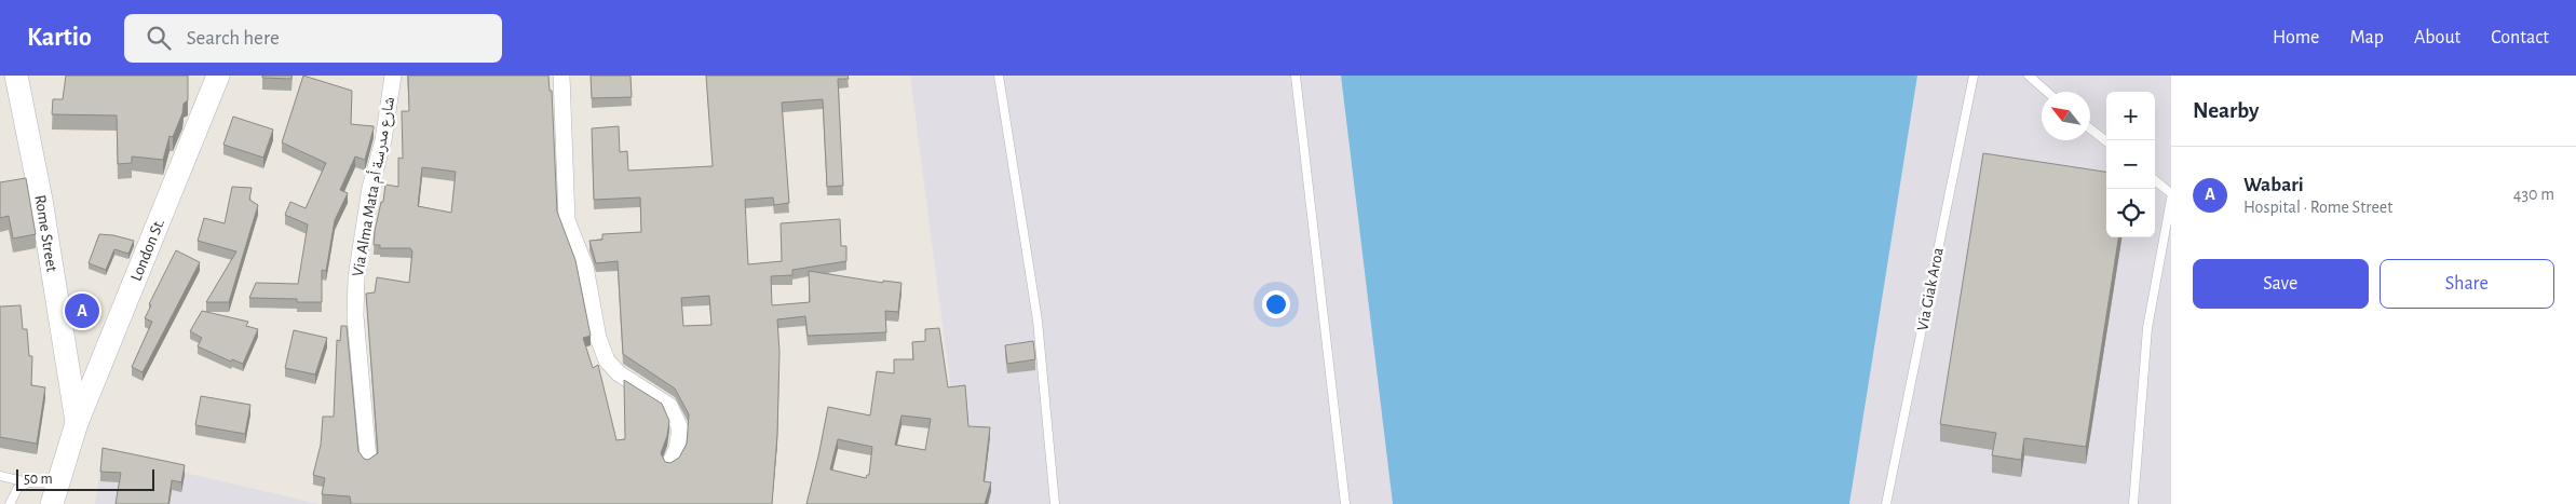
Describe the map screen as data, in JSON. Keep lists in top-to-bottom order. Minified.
{"streets":{"main road":["Rome Street","London St."],"street":["Via Alma Mata شارع مدرسة أم"],"lane":["Via Giak Aroa"]},"crossings":[["Rome Street","London St."]],"scale_bar":"50 m","north":"top left","page":{"header":"Kartio","search":"Search here","nav":["Home","Map","About","Contact"],"heading":"Nearby","map_buttons":["+","−"],"list":[{"mark":"A","name":"Wabari","note":"Hospital · Rome Street","value":"430 m"}],"buttons":["Save","Share"],"pins":"A","scale":"50 m"}}
